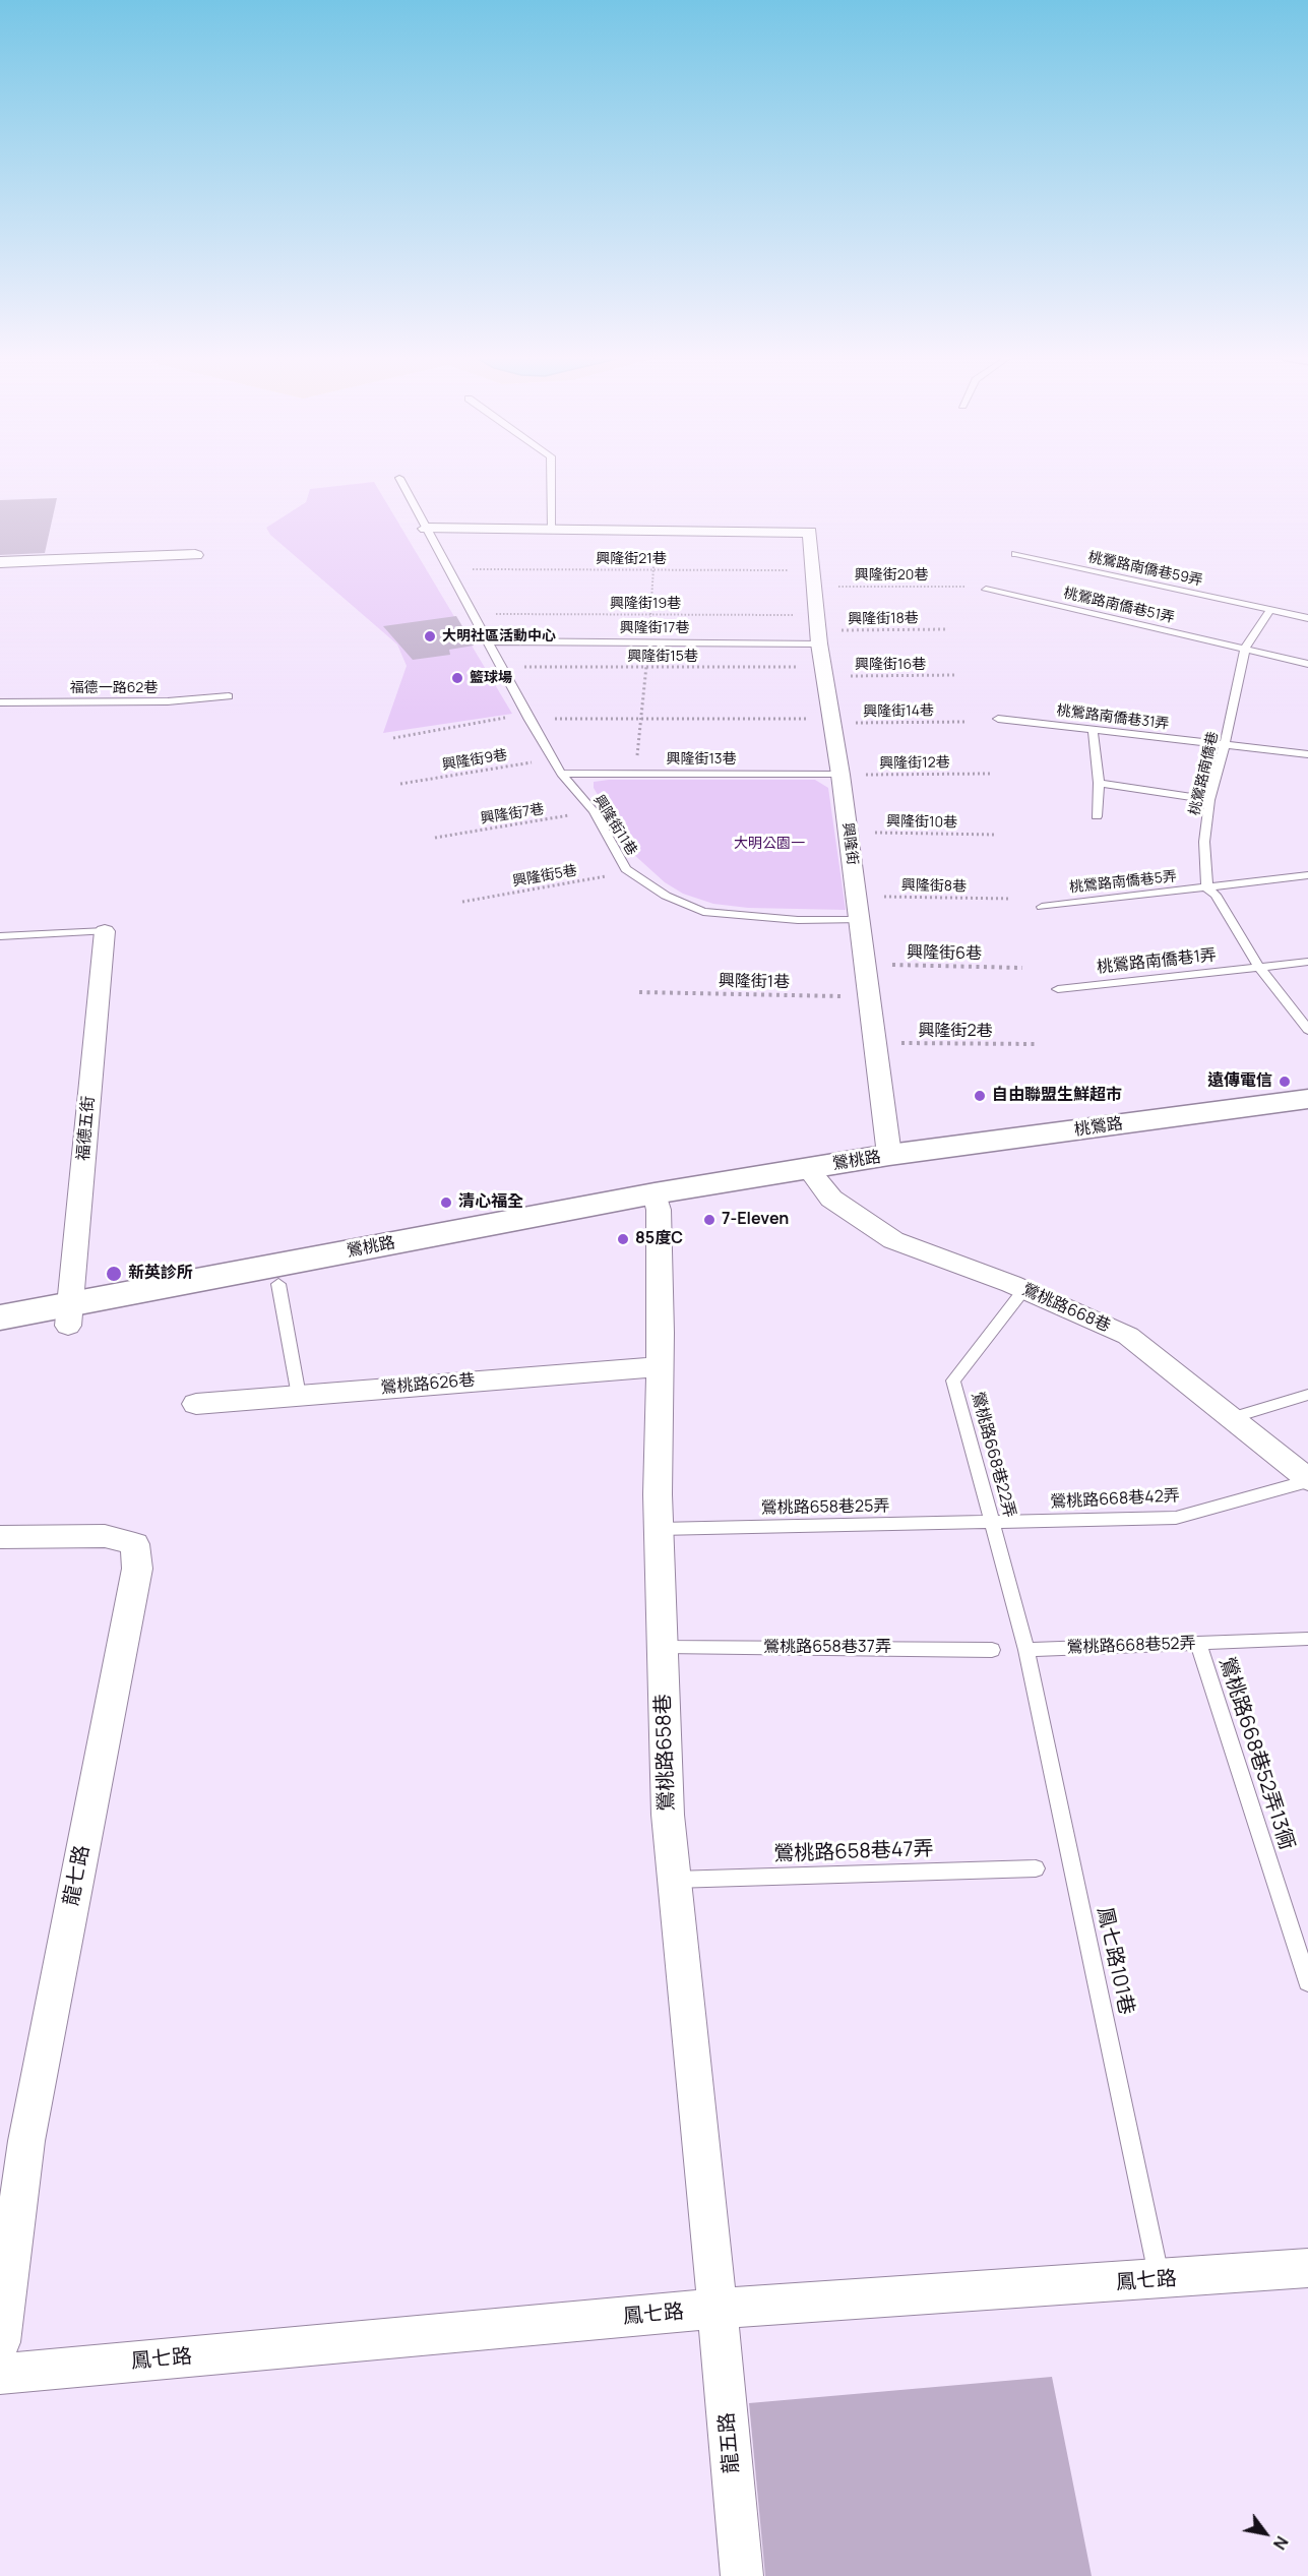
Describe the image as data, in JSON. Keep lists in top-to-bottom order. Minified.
{"streets":{"main road":["桃鶯路","鶯桃路"],"street":["興隆街","福德五街","鶯桃路668巷","鶯桃路626巷","鶯桃路658巷","龍七路","鳳七路","龍五路"],"lane":["桃鶯路南僑巷59弄","桃鶯路南僑巷51弄","興隆街17巷","福德一路62巷","桃鶯路南僑巷31弄","興隆街13巷","桃鶯路南僑巷","興隆街11巷","桃鶯路南僑巷5弄","桃鶯路南僑巷1弄","鶯桃路668巷22弄","鶯桃路668巷42弄","鶯桃路658巷25弄","鶯桃路668巷52弄","鶯桃路658巷37弄","鶯桃路668巷52弄13衕","鶯桃路658巷47弄","鳳七路101巷"],"path":["興隆街21巷","興隆街20巷","興隆街19巷","興隆街18巷","興隆街15巷","興隆街16巷","興隆街14巷","興隆街9巷","興隆街12巷","興隆街7巷","興隆街10巷","興隆街5巷","興隆街8巷","興隆街6巷","興隆街1巷","興隆街2巷"]},"crossings":[["興隆街21巷","興隆街20巷"],["興隆街21巷","興隆街11巷"],["興隆街21巷","興隆街"],["桃鶯路南僑巷59弄","桃鶯路南僑巷"],["興隆街20巷","興隆街"],["興隆街19巷","興隆街18巷"],["興隆街19巷","興隆街17巷"],["興隆街19巷","興隆街11巷"],["興隆街19巷","興隆街"],["桃鶯路南僑巷51弄","桃鶯路南僑巷"],["興隆街18巷","興隆街17巷"],["興隆街18巷","興隆街"],["興隆街17巷","興隆街11巷"],["興隆街17巷","興隆街"],["興隆街15巷","興隆街16巷"],["興隆街15巷","興隆街11巷"],["興隆街15巷","興隆街"],["興隆街16巷","興隆街"],["興隆街14巷","興隆街"],["桃鶯路南僑巷31弄","桃鶯路南僑巷"],["興隆街13巷","興隆街12巷"],["興隆街13巷","興隆街11巷"],["興隆街13巷","興隆街"],["興隆街9巷","興隆街11巷"],["興隆街12巷","興隆街"],["桃鶯路南僑巷","桃鶯路南僑巷5弄"],["興隆街7巷","興隆街11巷"],["興隆街10巷","興隆街"],["興隆街11巷","興隆街"],["興隆街11巷","興隆街5巷"],["興隆街","興隆街8巷"],["興隆街","興隆街6巷"],["興隆街","興隆街1巷"],["興隆街","興隆街2巷"],["興隆街","桃鶯路"],["興隆街","鶯桃路"],["桃鶯路","鶯桃路"],["福德五街","鶯桃路"],["鶯桃路","鶯桃路668巷"],["鶯桃路","鶯桃路658巷"],["鶯桃路668巷","鶯桃路668巷22弄"],["鶯桃路668巷","鶯桃路668巷42弄"],["鶯桃路626巷","鶯桃路658巷"],["鶯桃路668巷22弄","鶯桃路668巷42弄"],["鶯桃路668巷22弄","鶯桃路658巷25弄"],["鶯桃路668巷22弄","鶯桃路668巷52弄"],["鶯桃路668巷22弄","鳳七路101巷"],["鶯桃路668巷42弄","鶯桃路658巷25弄"],["鶯桃路658巷25弄","鶯桃路658巷"],["鶯桃路668巷52弄","鶯桃路668巷52弄13衕"],["鶯桃路668巷52弄","鳳七路101巷"],["鶯桃路658巷37弄","鶯桃路658巷"],["鶯桃路658巷","鶯桃路658巷47弄"],["鶯桃路658巷","鳳七路"],["鶯桃路658巷","龍五路"],["鳳七路101巷","鳳七路"],["鳳七路","龍五路"]],"parks":["大明公園一"],"places":["大明社區活動中心","籃球場","遠傳電信","自由聯盟生鮮超市","清心福全","7-Eleven","85度C","新英診所"],"north":"bottom right"}
